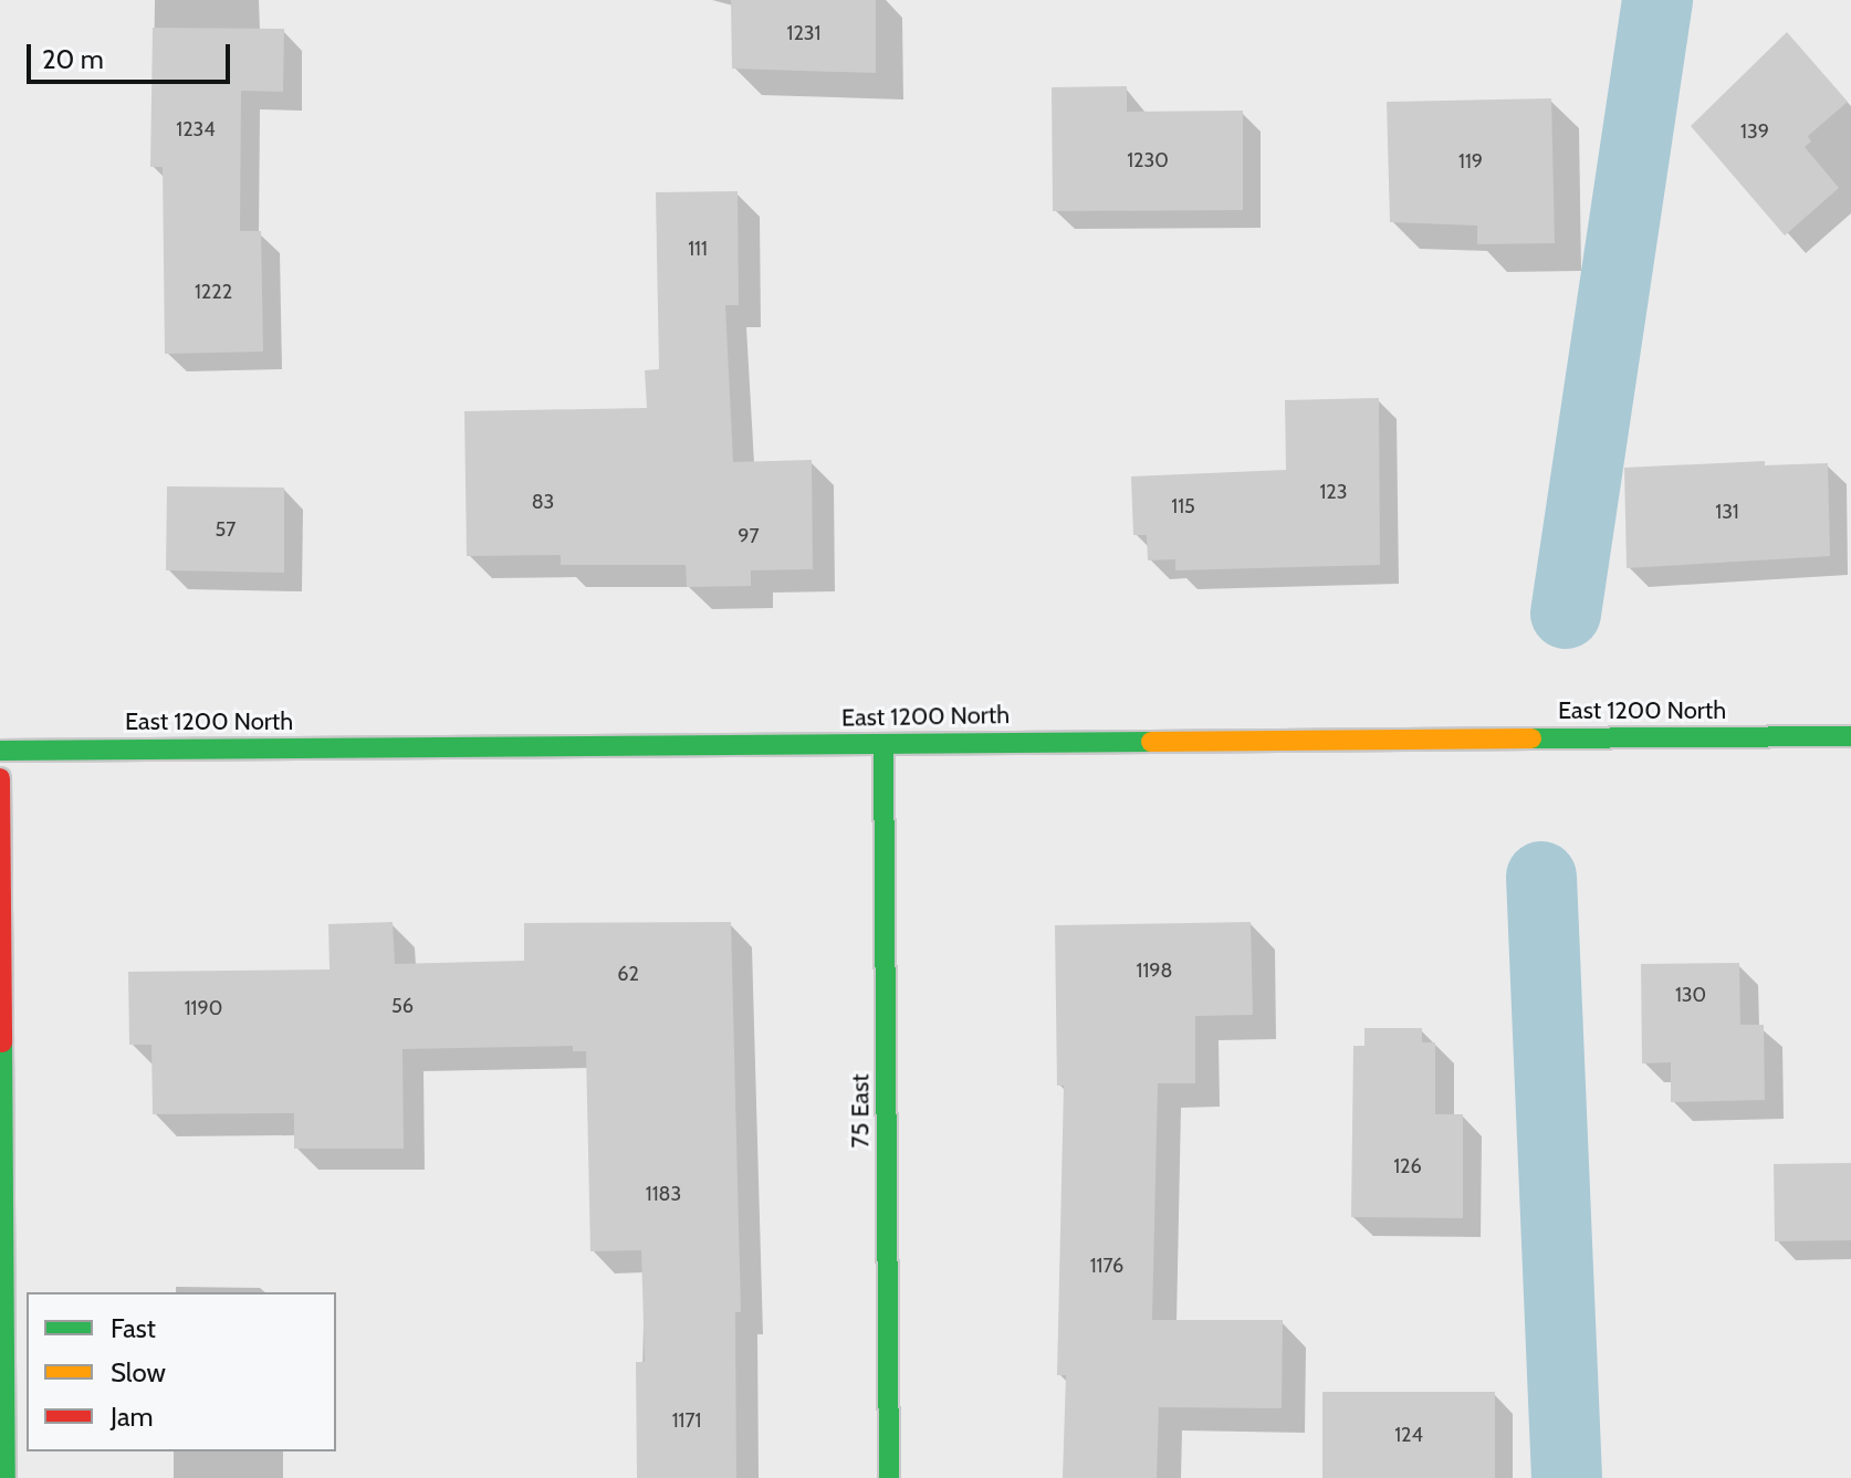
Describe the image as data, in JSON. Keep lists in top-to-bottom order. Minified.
{"streets":{"street":["East 1200 North","75 East"]},"crossings":[["East 1200 North","75 East"]],"house_numbers":["1231","1234","139","1230","119","111","1222","123","83","115","131","57","97","1198","62","130","56","1190","126","1183","1176","1171","124"],"legend":["Fast","Slow","Jam"],"scale_bar":"20 m"}
